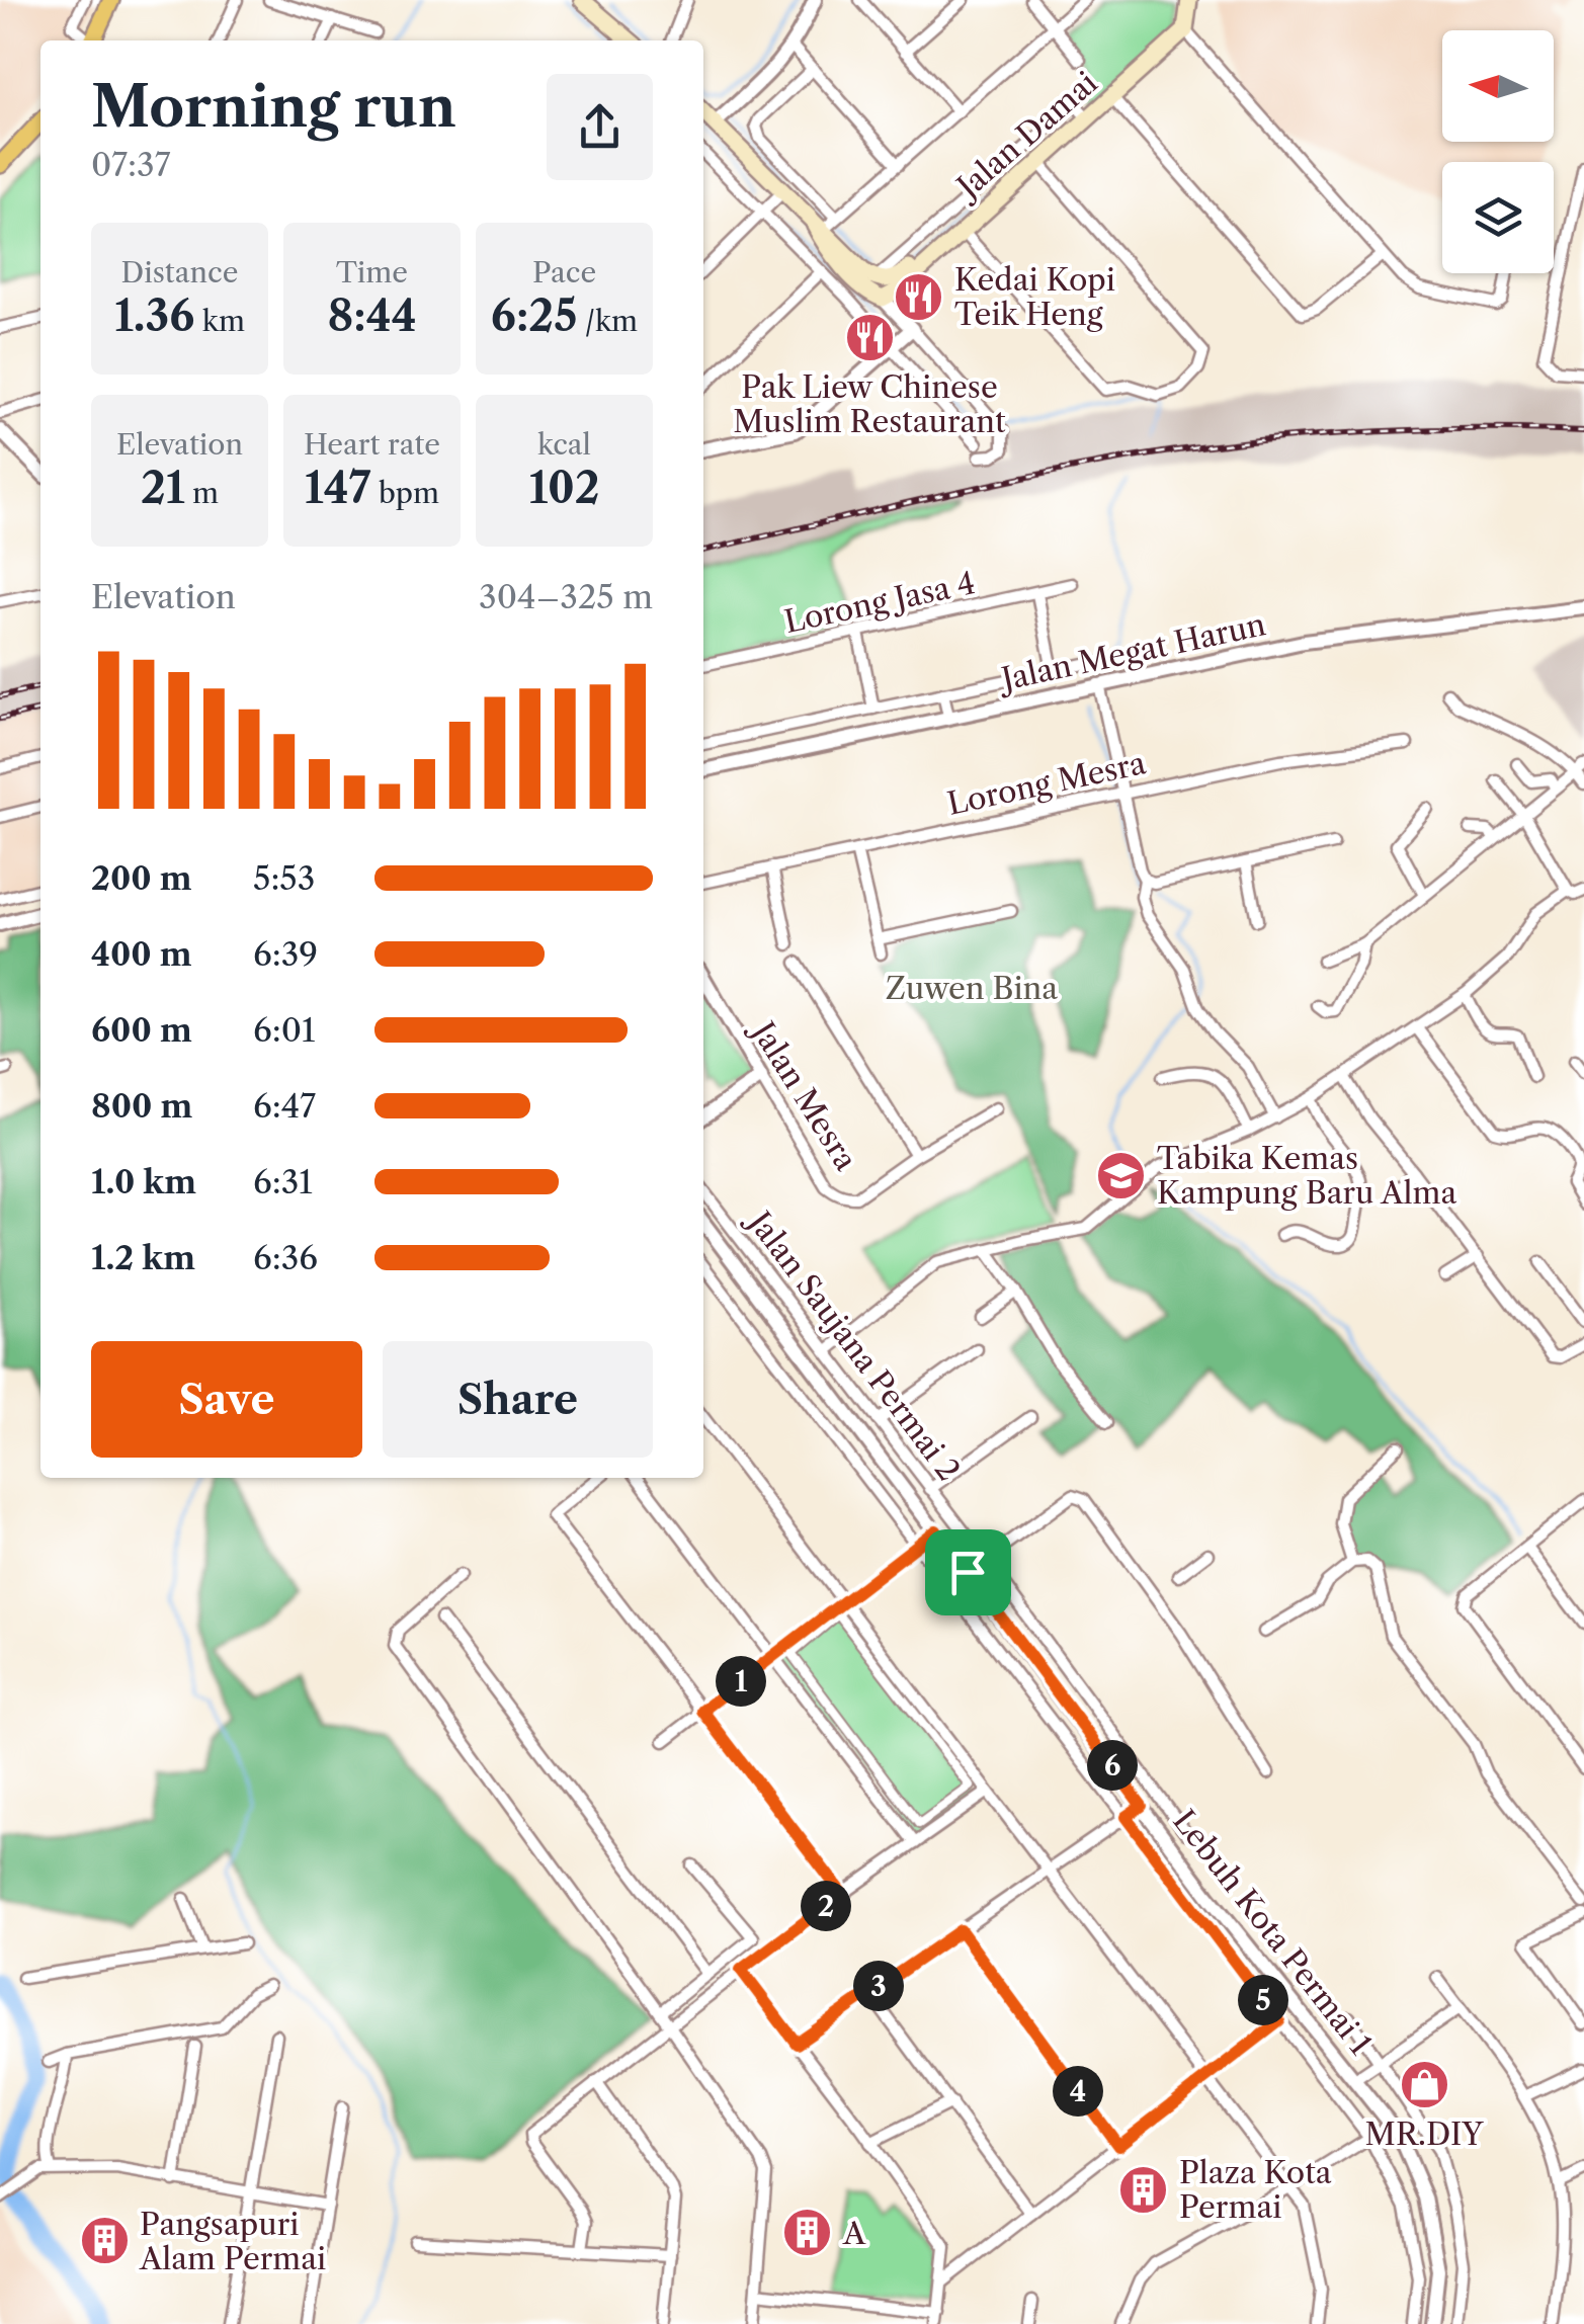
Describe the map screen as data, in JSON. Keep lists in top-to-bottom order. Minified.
{"streets":{"main road":["Jalan Damai"],"street":["Lorong Jasa 4","Jalan Megat Harun","Lorong Mesra","Jalan Mesra","Jalan Saujana Permai 2","Lebuh Kota Permai 1"]},"parks":["Zuwen Bina"],"places":{"restaurant":["Kedai Kopi Teik Heng","Pak Liew Chinese Muslim Restaurant"],"school or university":["Tabika Kemas Kampung Baru Alma"],"shop":["MR.DIY"],"building":["Plaza Kota Permai","A","Pangsapuri Alam Permai"]},"north":"left","page":{"heading":["Morning run","07:37"],"stats":[["Distance","1.36 km"],["Time","8:44"],["Pace","6:25 /km"],["Elevation","21 m"],["Heart rate","147 bpm"],["kcal","102"]],"chart":["Elevation","304–325 m"],"list":[{"name":"200 m","note":"5:53"},{"name":"400 m","note":"6:39"},{"name":"600 m","note":"6:01"},{"name":"800 m","note":"6:47"},{"name":"1.0 km","note":"6:31"},{"name":"1.2 km","note":"6:36"}],"buttons":["Save","Share"],"pins":["1","6","2","3","5","4"]}}
